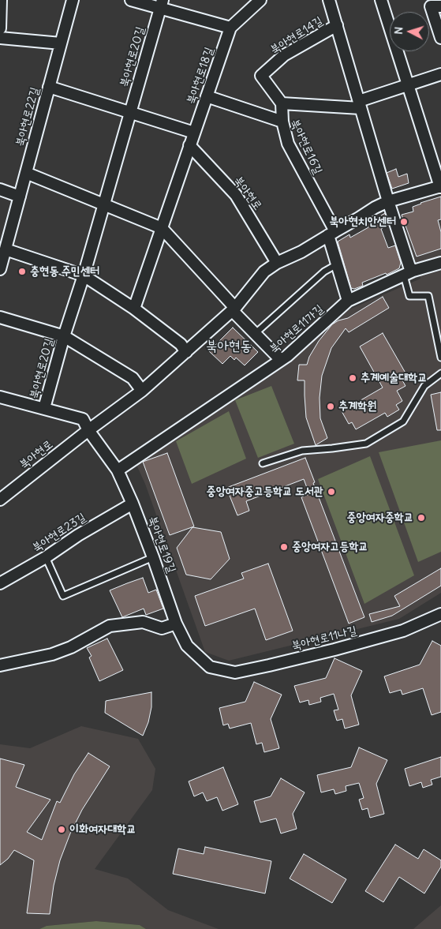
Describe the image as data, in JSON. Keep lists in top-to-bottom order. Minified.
{"streets":{"street":["북아현로14길","북아현로20길","북아현로18길","북아현로22길","북아현로16길","북아현로","북아현로11가길","북아현로23길","북아현로19길","북아현로11나길"]},"crossings":[["북아현로14길","북아현로"],["북아현로18길","북아현로16길"],["북아현로18길","북아현로"],["북아현로16길","북아현로"],["북아현로16길","북아현로11가길"],["북아현로","북아현로19길"],["북아현로11가길","북아현로19길"],["북아현로23길","북아현로19길"],["북아현로19길","북아현로11나길"]],"districts":["북아현동"],"places":["북아현치안센터","충현동 주민센터","추계예술대학교","추계학원","중앙여자중고등학교 도서관","중앙여자중학교","중앙여자고등학교","이화여자대학교"],"north":"left"}
